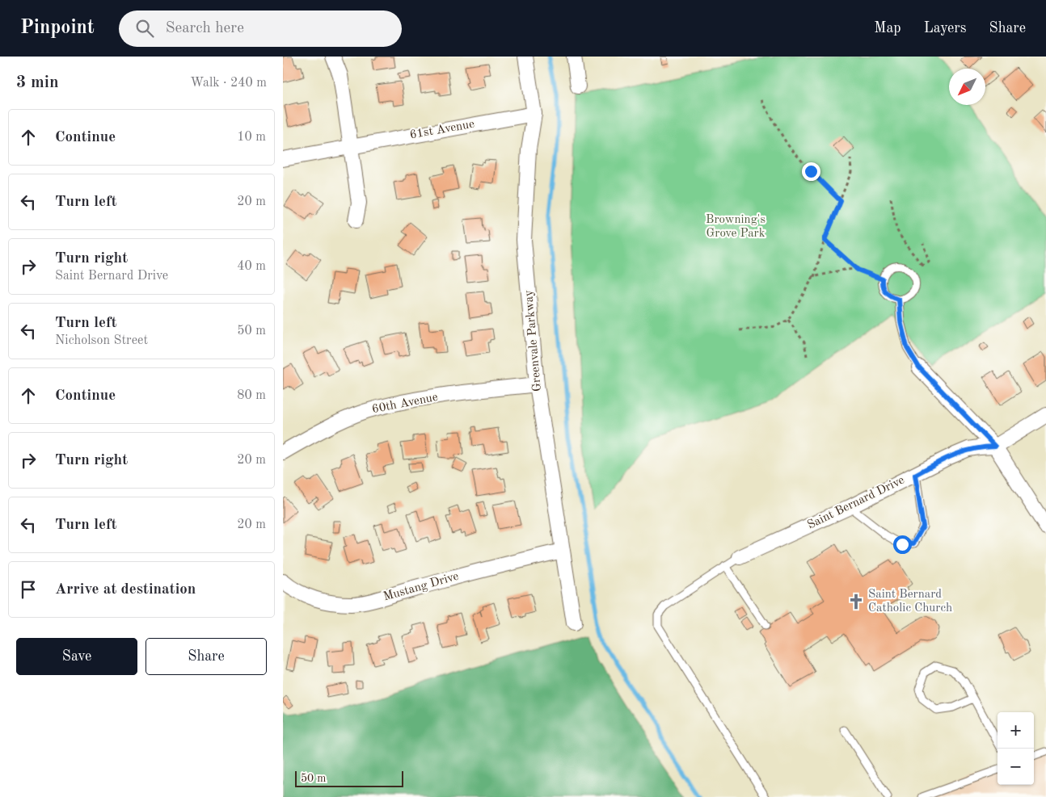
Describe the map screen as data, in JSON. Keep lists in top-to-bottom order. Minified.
{"streets":{"street":["61st Avenue","Greenvale Parkway","60th Avenue","Saint Bernard Drive","Mustang Drive"]},"crossings":[["61st Avenue","Greenvale Parkway"],["Greenvale Parkway","60th Avenue"],["Greenvale Parkway","Mustang Drive"]],"parks":["Browning's Grove Park"],"places":{"church":["Saint Bernard Catholic Church"]},"scale_bar":"50 m","north":"bottom left","page":{"header":"Pinpoint","search":"Search here","nav":["Map","Layers","Share"],"heading":["3 min","Walk · 240 m"],"list":[["Continue","10 m"],["Turn left","20 m"],["Turn right","Saint Bernard Drive","40 m"],["Turn left","Nicholson Street","50 m"],["Continue","80 m"],["Turn right","20 m"],["Turn left","20 m"],"Arrive at destination"],"buttons":["Save","Share"],"map_buttons":["+","−"],"scale":"50 m"}}
